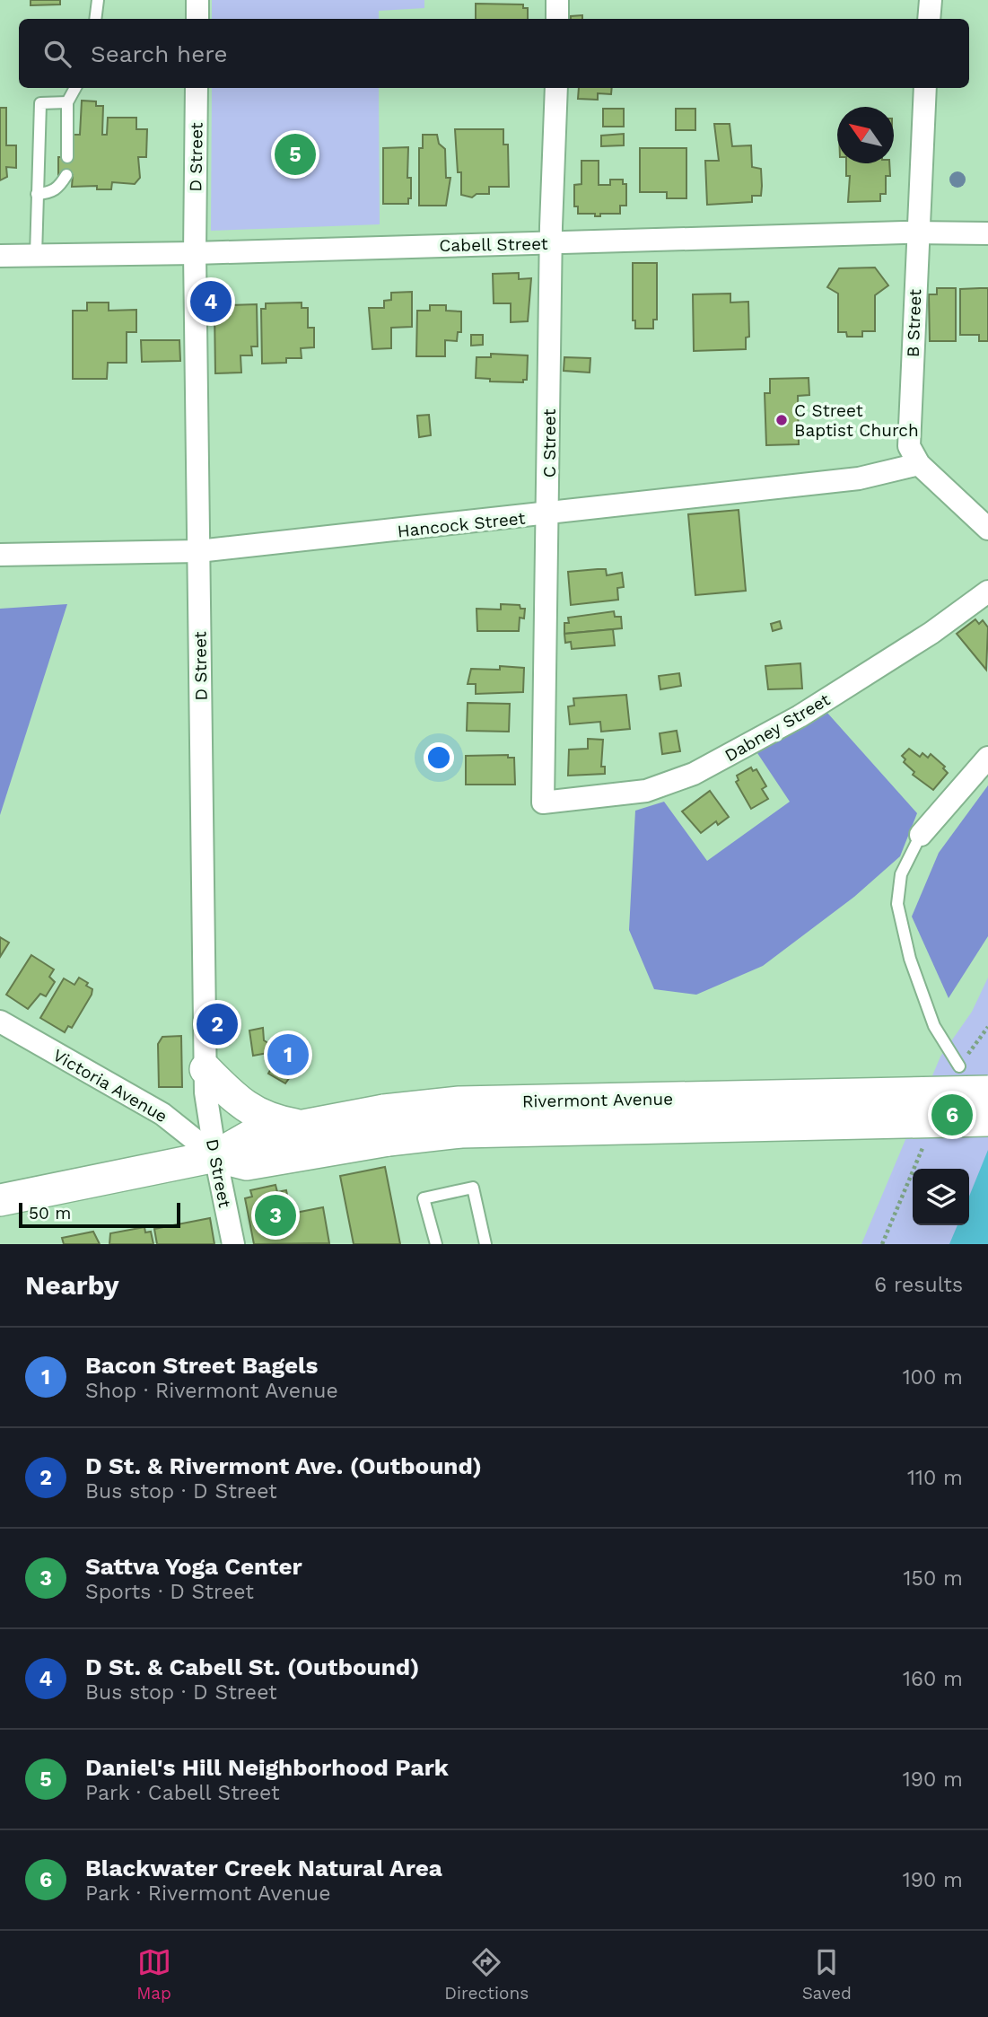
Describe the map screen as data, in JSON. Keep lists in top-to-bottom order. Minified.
{"streets":{"main road":["Rivermont Avenue"],"street":["D Street","Cabell Street","B Street","C Street","Hancock Street","Dabney Street","Victoria Avenue"]},"crossings":[["D Street","Cabell Street"],["D Street","Hancock Street"],["D Street","Victoria Avenue"],["D Street","Rivermont Avenue"],["Cabell Street","B Street"],["Cabell Street","C Street"],["B Street","Hancock Street"],["C Street","Hancock Street"],["C Street","Dabney Street"],["Victoria Avenue","Rivermont Avenue"]],"places":["C Street Baptist Church"],"scale_bar":"50 m","north":"top left","page":{"search":"Search here","pins":["5","4","2","1","6","3"],"scale":"50 m","heading":["Nearby","6 results"],"list":[{"mark":"1","name":"Bacon Street Bagels","note":"Shop · Rivermont Avenue","value":"100 m"},{"mark":"2","name":"D St. & Rivermont Ave. (Outbound)","note":"Bus stop · D Street","value":"110 m"},{"mark":"3","name":"Sattva Yoga Center","note":"Sports · D Street","value":"150 m"},{"mark":"4","name":"D St. & Cabell St. (Outbound)","note":"Bus stop · D Street","value":"160 m"},{"mark":"5","name":"Daniel's Hill Neighborhood Park","note":"Park · Cabell Street","value":"190 m"},{"mark":"6","name":"Blackwater Creek Natural Area","note":"Park · Rivermont Avenue","value":"190 m"}],"nav":["Map","Directions","Saved"]}}
